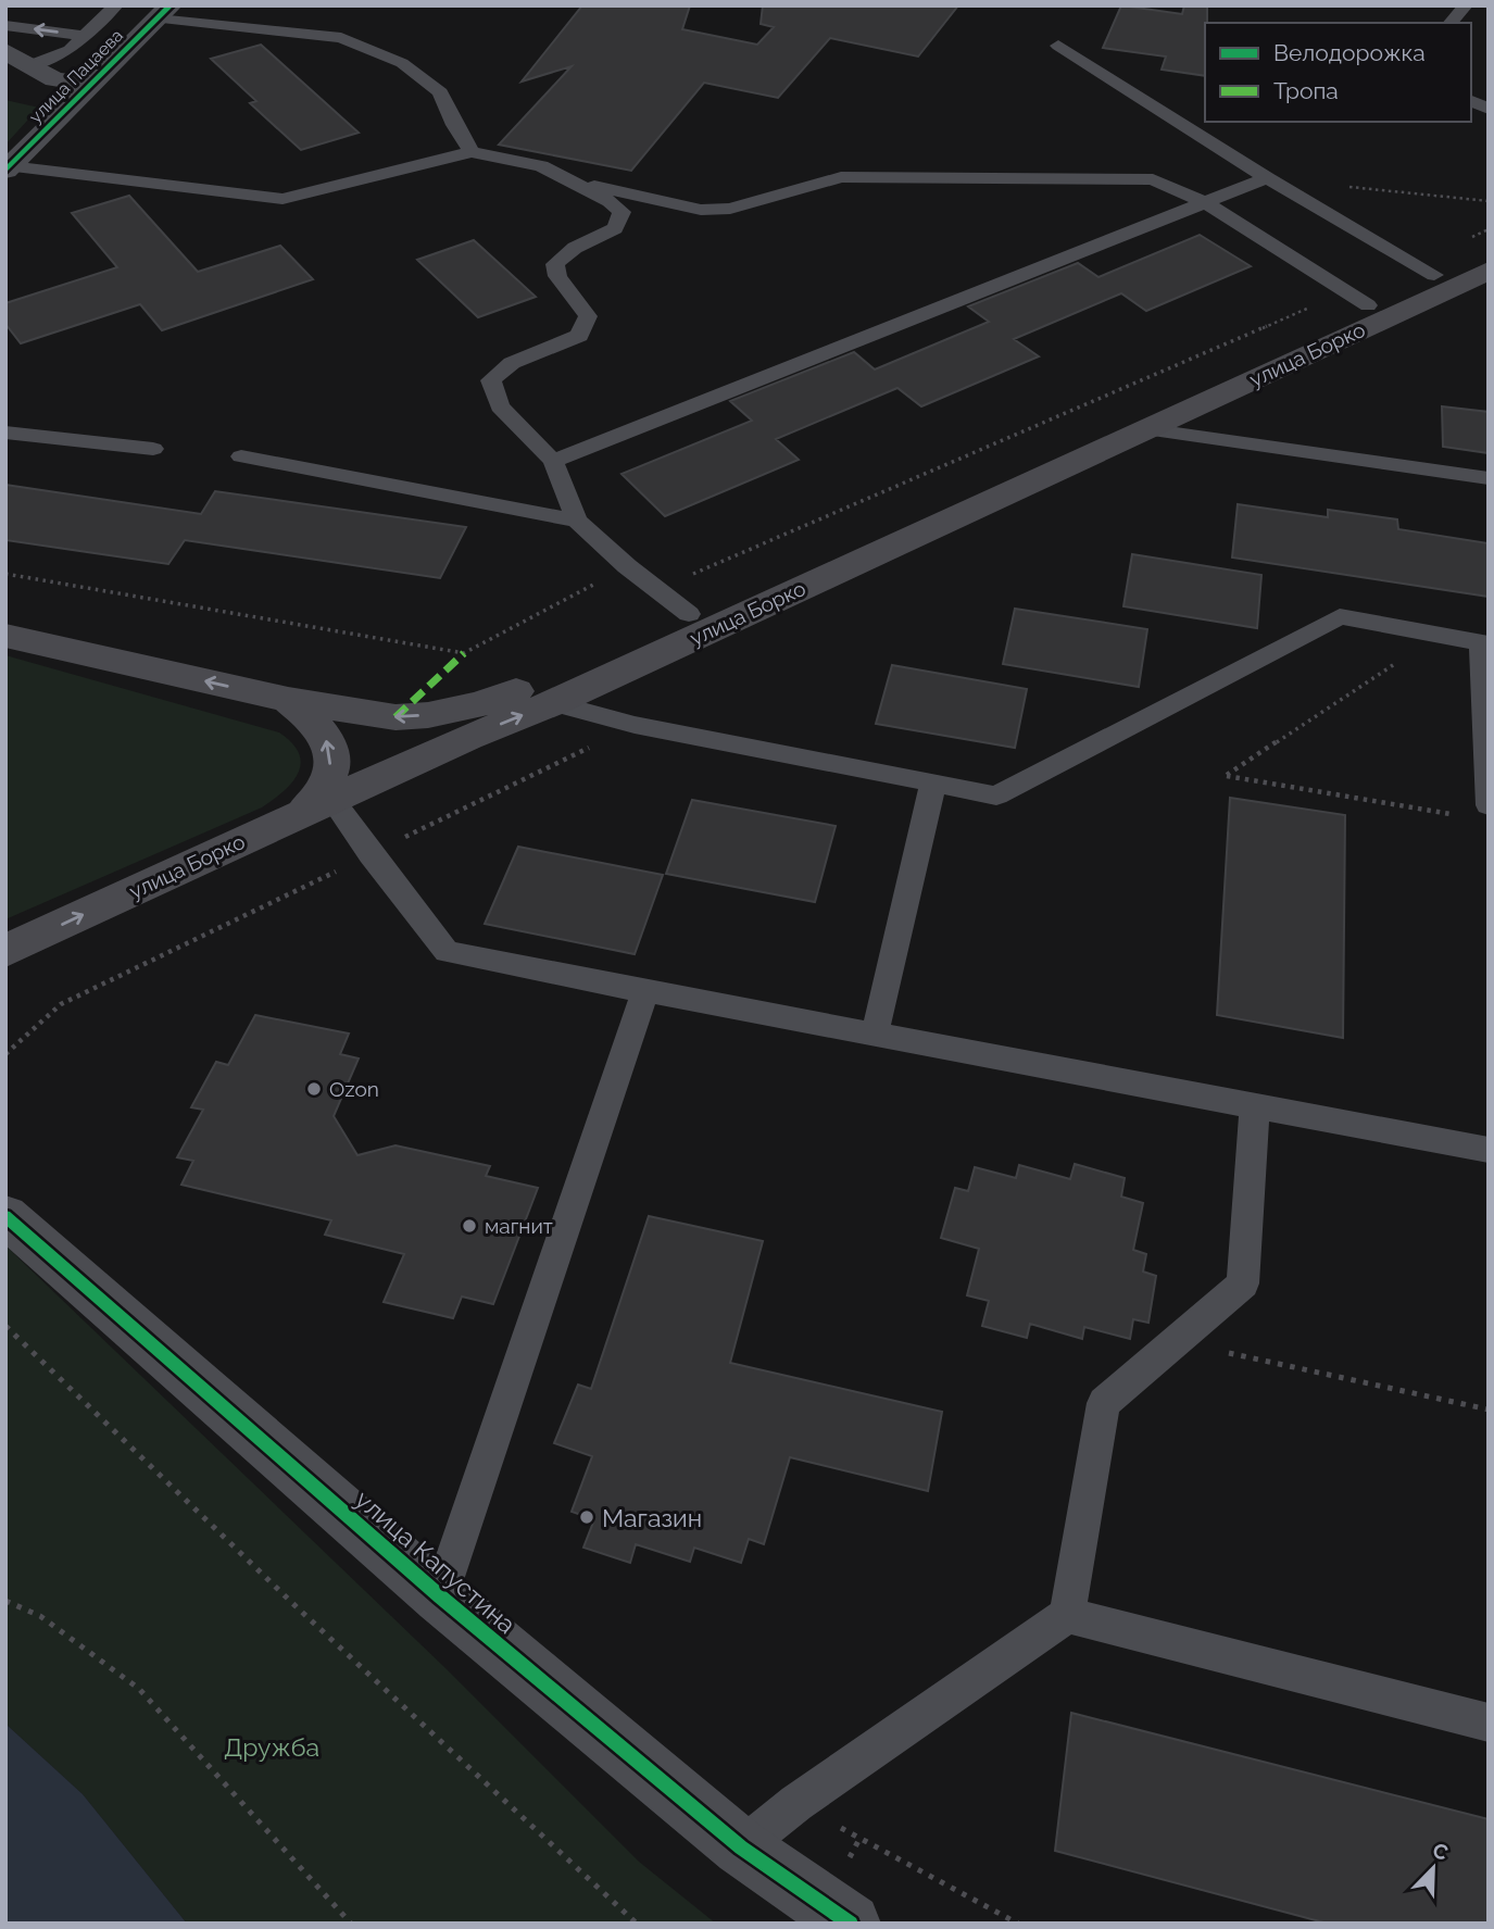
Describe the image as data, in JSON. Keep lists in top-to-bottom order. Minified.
{"streets":{"main road":["улица Борко"],"street":["улица Пацаева","улица Капустина"]},"parks":["Дружба"],"places":["Ozon","магнит","Магазин"],"legend":["Велодорожка","Тропа"],"north":"top right"}
